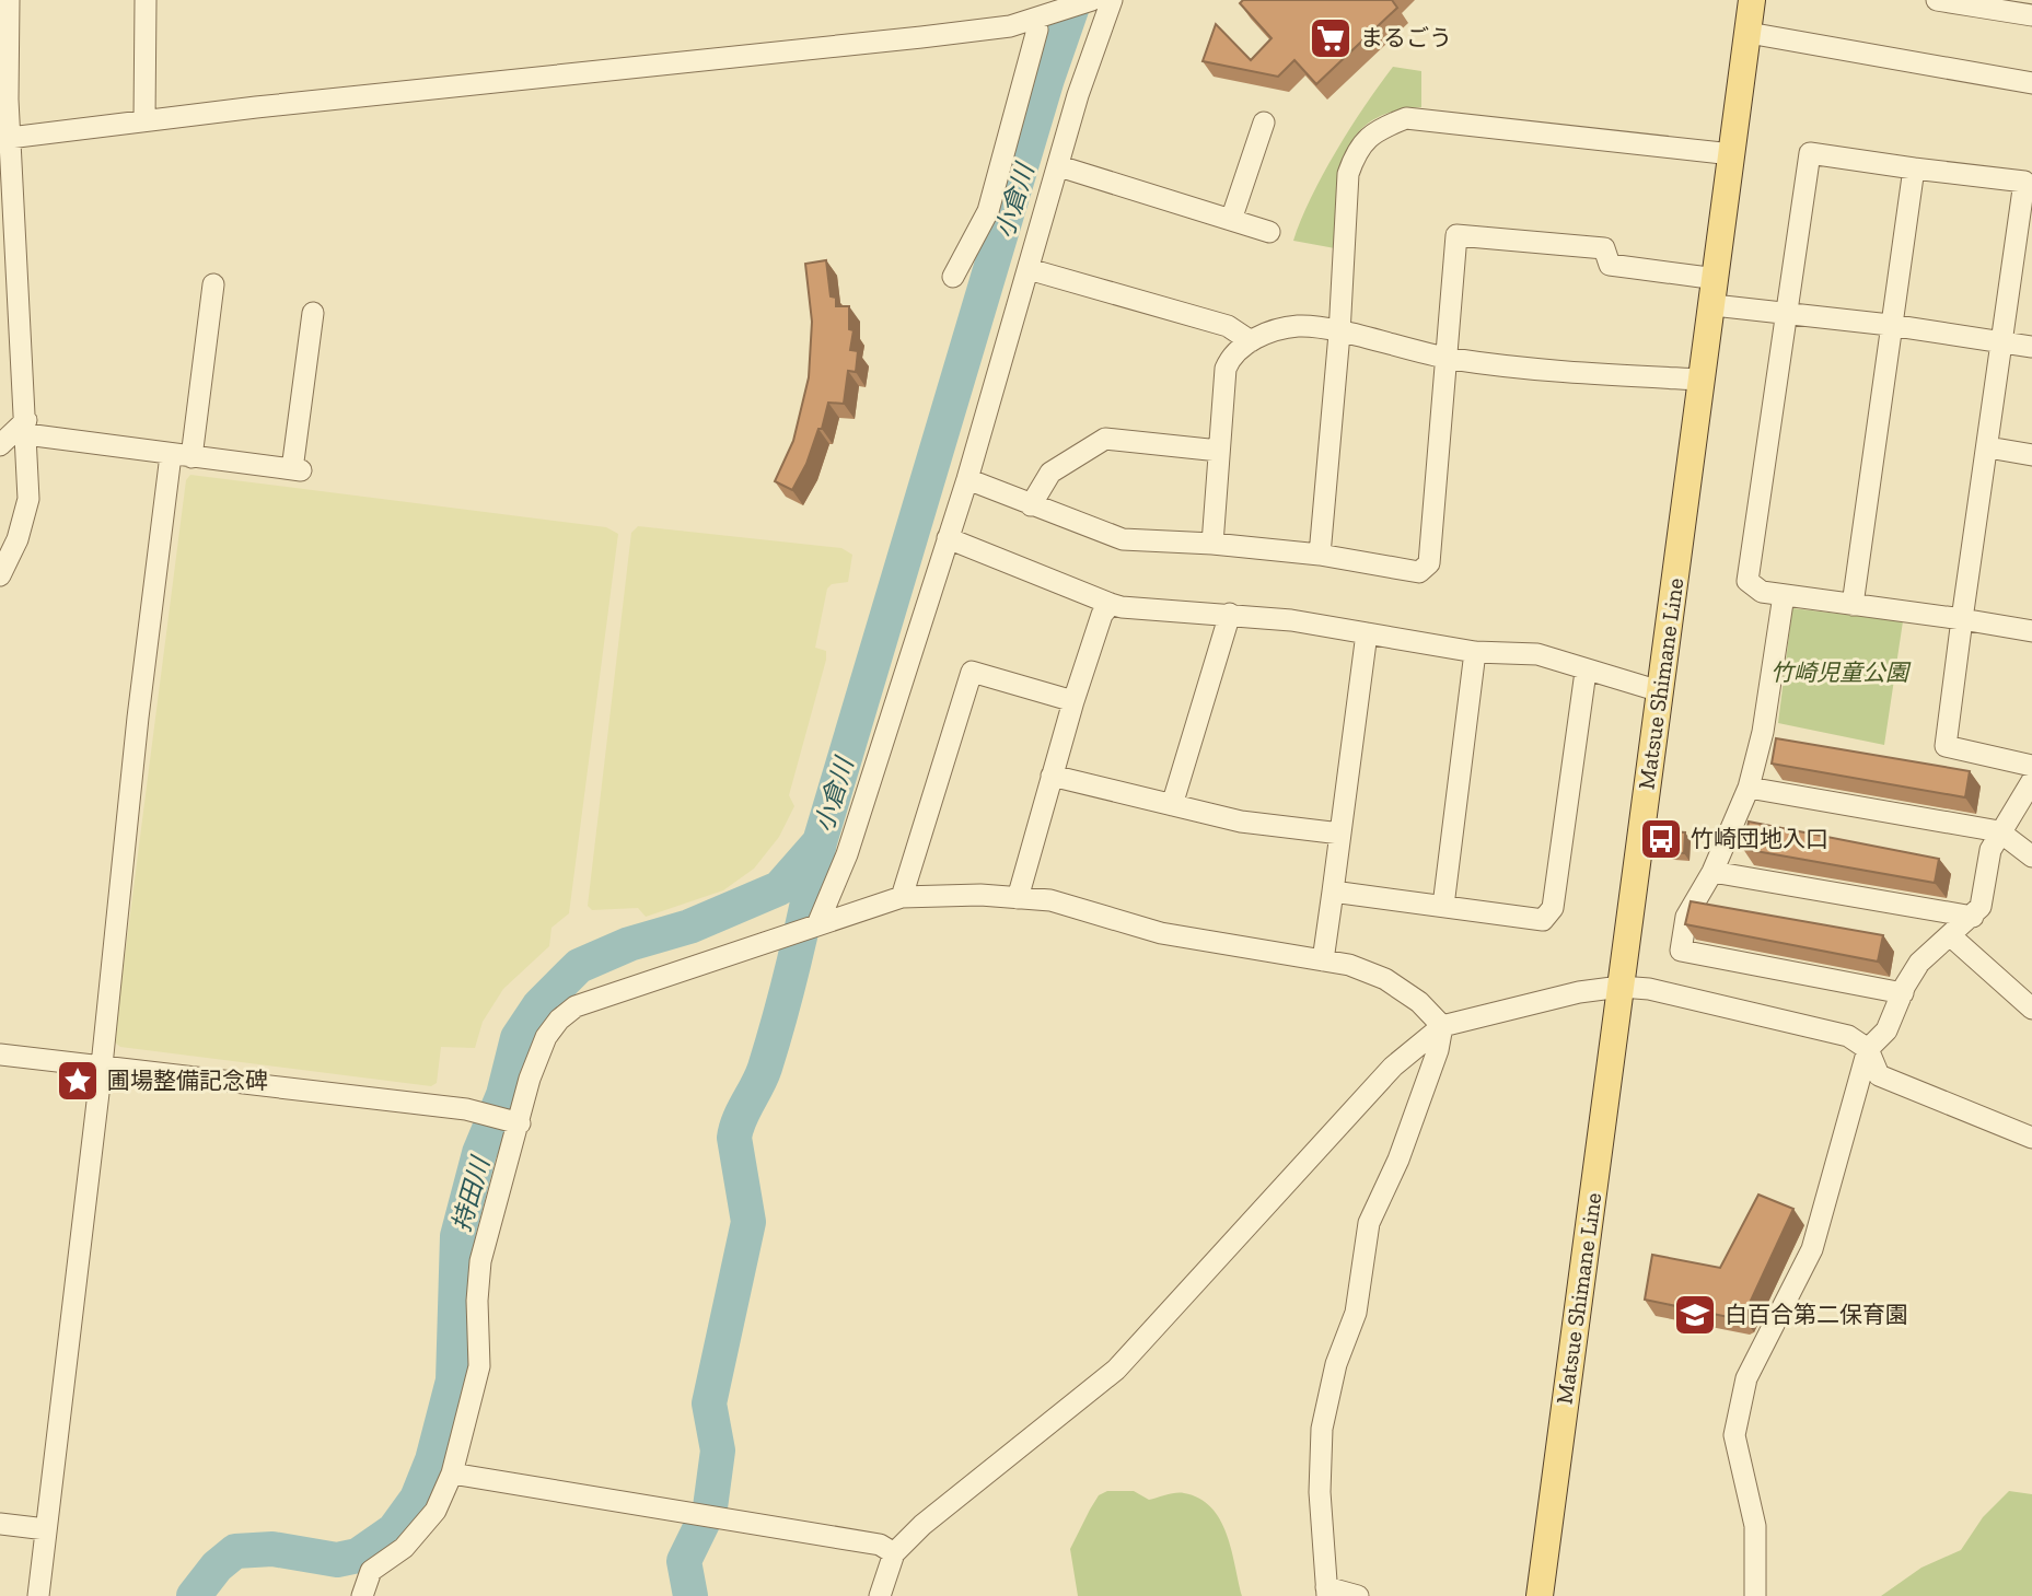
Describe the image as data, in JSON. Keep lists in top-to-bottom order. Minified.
{"streets":{"main road":["Matsue Shimane Line"]},"water":["小倉川","持田川"],"parks":["竹崎児童公園"],"places":{"supermarket":["まるごう"],"bus stop":["竹崎団地入口"],"place":["圃場整備記念碑"],"school or university":["白百合第二保育園"]}}
